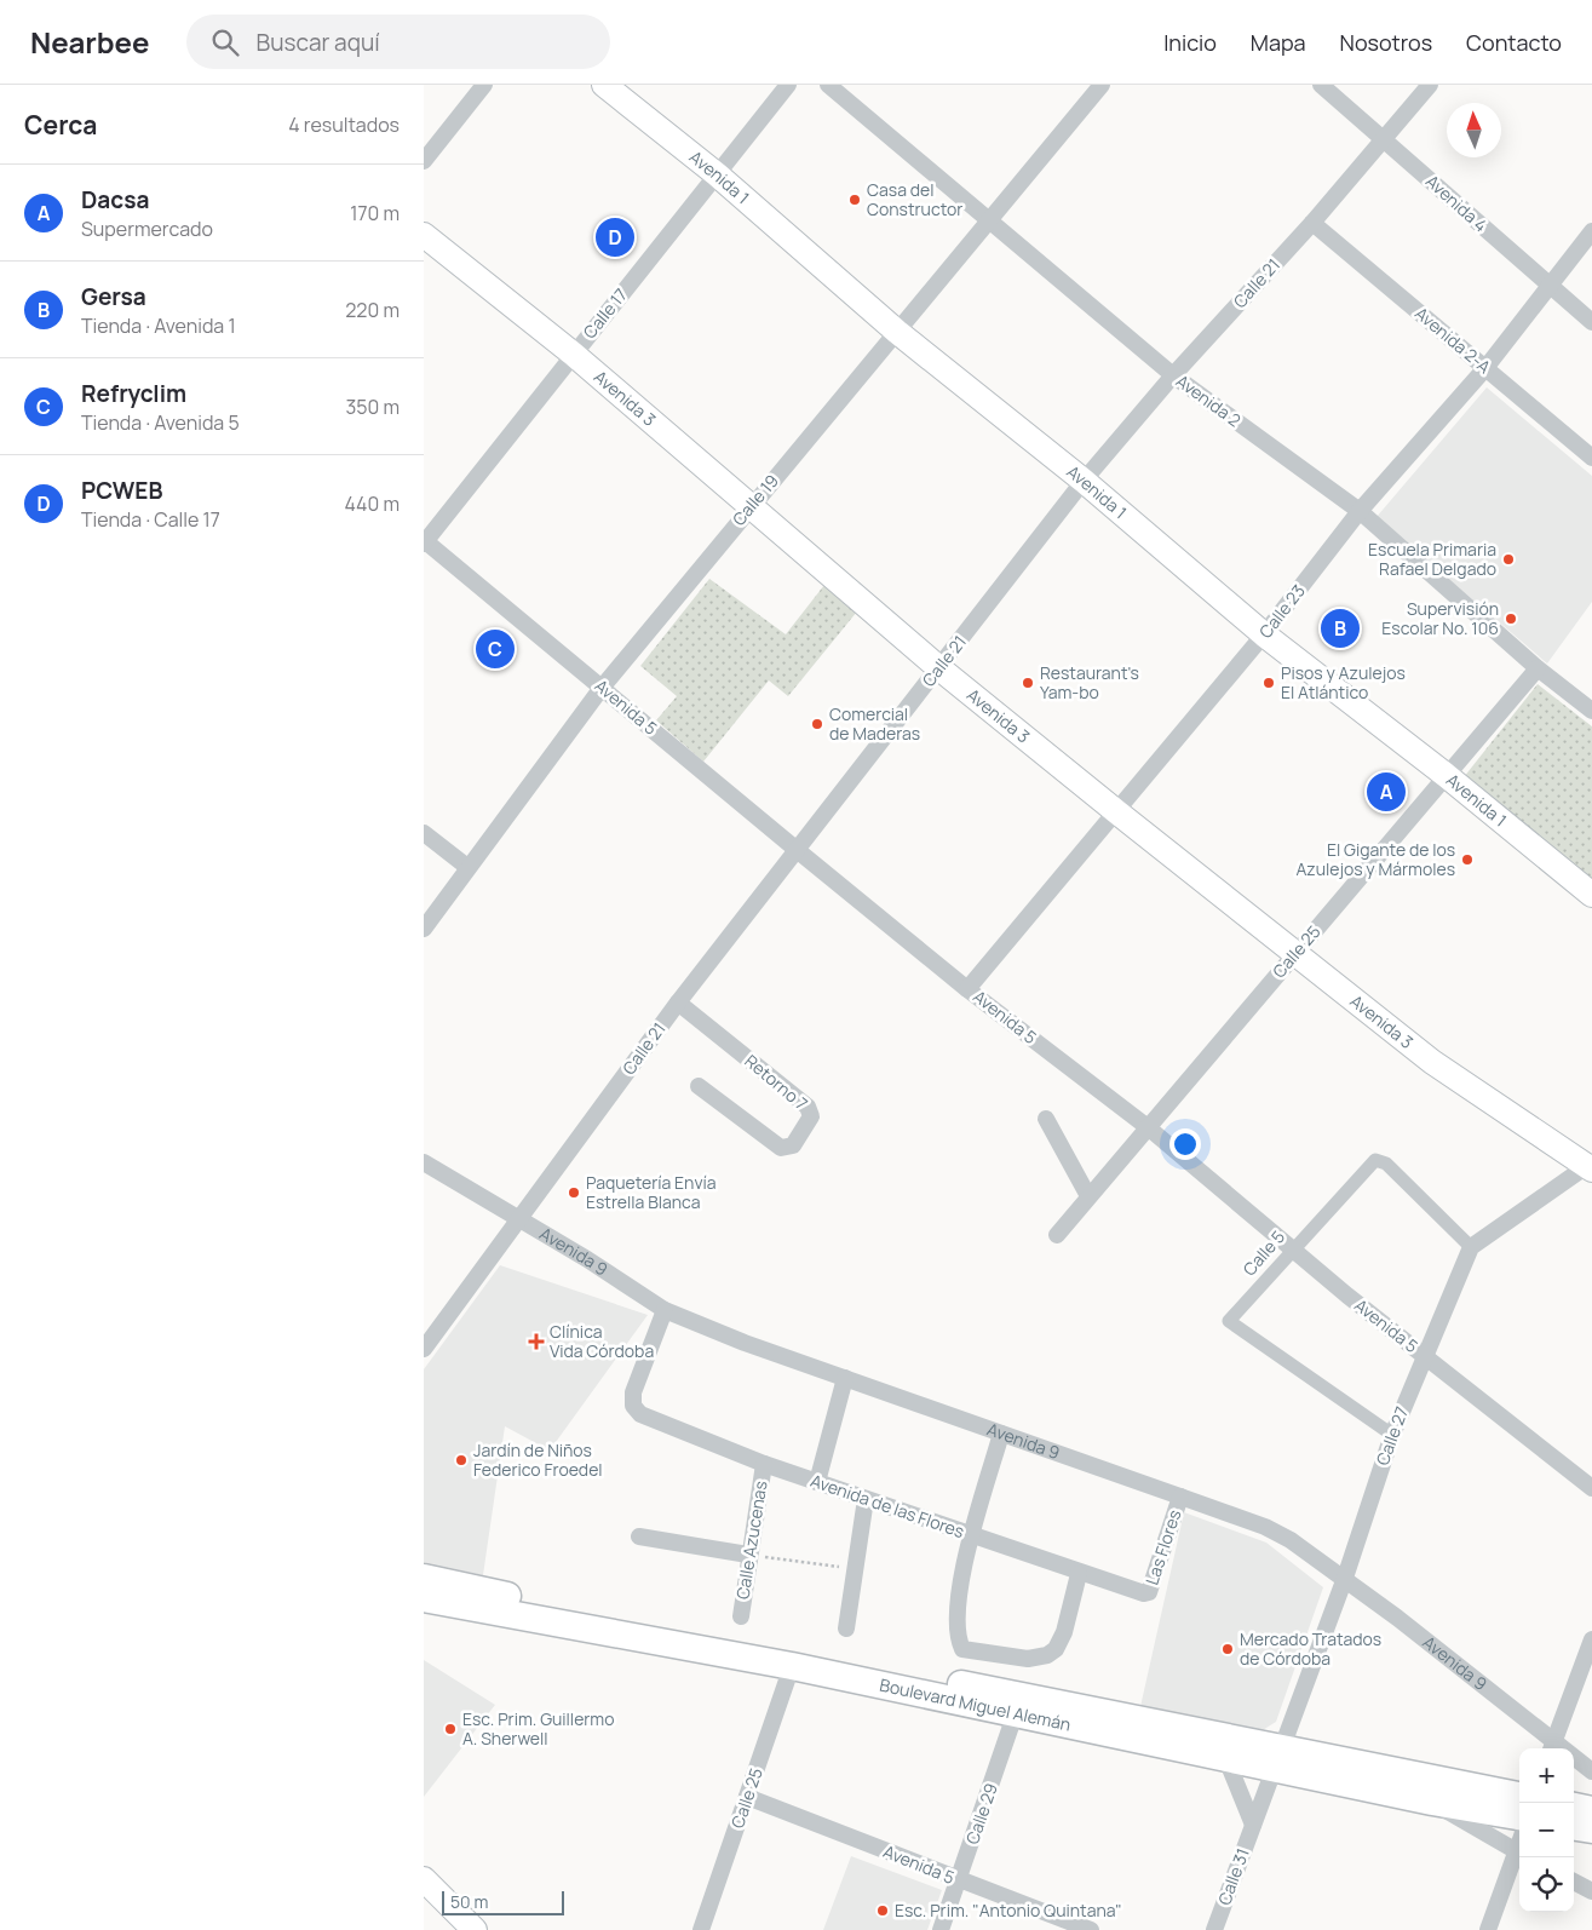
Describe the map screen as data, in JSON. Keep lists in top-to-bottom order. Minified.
{"streets":{"main road":["Avenida 1","Avenida 3","Boulevard Miguel Alemán"],"street":["Avenida 4","Calle 21","Calle 17","Avenida 2-A","Avenida 2","Calle 19","Calle 23","Avenida 5","Calle 25","Retorno 7","Avenida 9","Calle 5","Calle 27","Avenida de las Flores","Calle Azucenas","Las Flores","Calle 29","Calle 31"]},"crossings":[["Avenida 1","Calle 21"],["Avenida 1","Calle 17"],["Avenida 1","Calle 19"],["Avenida 1","Calle 23"],["Avenida 1","Calle 25"],["Avenida 4","Calle 21"],["Avenida 4","Calle 23"],["Calle 21","Avenida 2-A"],["Calle 21","Avenida 3"],["Calle 21","Avenida 2"],["Calle 21","Avenida 5"],["Calle 21","Retorno 7"],["Calle 21","Avenida 9"],["Calle 17","Avenida 3"],["Calle 17","Avenida 5"],["Avenida 2-A","Calle 23"],["Avenida 3","Calle 19"],["Avenida 3","Calle 23"],["Avenida 3","Calle 25"],["Avenida 2","Calle 19"],["Avenida 2","Calle 23"],["Avenida 2","Calle 25"],["Calle 19","Avenida 5"],["Calle 23","Avenida 5"],["Avenida 5","Calle 25"],["Avenida 5","Calle 5"],["Avenida 5","Calle 27"],["Avenida 5","Calle 29"],["Calle 25","Boulevard Miguel Alemán"],["Avenida 9","Calle 27"],["Avenida 9","Avenida de las Flores"],["Avenida 9","Las Flores"],["Calle 5","Calle 27"],["Calle 27","Boulevard Miguel Alemán"],["Calle 27","Calle 31"],["Avenida de las Flores","Calle Azucenas"],["Avenida de las Flores","Las Flores"],["Boulevard Miguel Alemán","Calle 29"],["Boulevard Miguel Alemán","Calle 31"]],"places":{"other":["Casa del Constructor","Escuela Primaria Rafael Delgado","Supervisión Escolar No. 106","Restaurant's Yam-bo","Pisos y Azulejos El Atlántico","Comercial de Maderas","El Gigante de los Azulejos y Mármoles","Paquetería Envía Estrella Blanca","Jardín de Niños Federico Froedel","Mercado Tratados de Córdoba","Esc. Prim. Guillermo A. Sherwell","Esc. Prim. \"Antonio Quintana\""],"health":["Clínica Vida Córdoba"]},"scale_bar":"50 m","north":"top","page":{"header":"Nearbee","search":"Buscar aquí","nav":["Inicio","Mapa","Nosotros","Contacto"],"heading":["Cerca","4 resultados"],"list":[{"mark":"A","name":"Dacsa","note":"Supermercado","value":"170 m"},{"mark":"B","name":"Gersa","note":"Tienda · Avenida 1","value":"220 m"},{"mark":"C","name":"Refryclim","note":"Tienda · Avenida 5","value":"350 m"},{"mark":"D","name":"PCWEB","note":"Tienda · Calle 17","value":"440 m"}],"pins":["D","B","C","A"],"map_buttons":["+","−"],"scale":"50 m"}}
